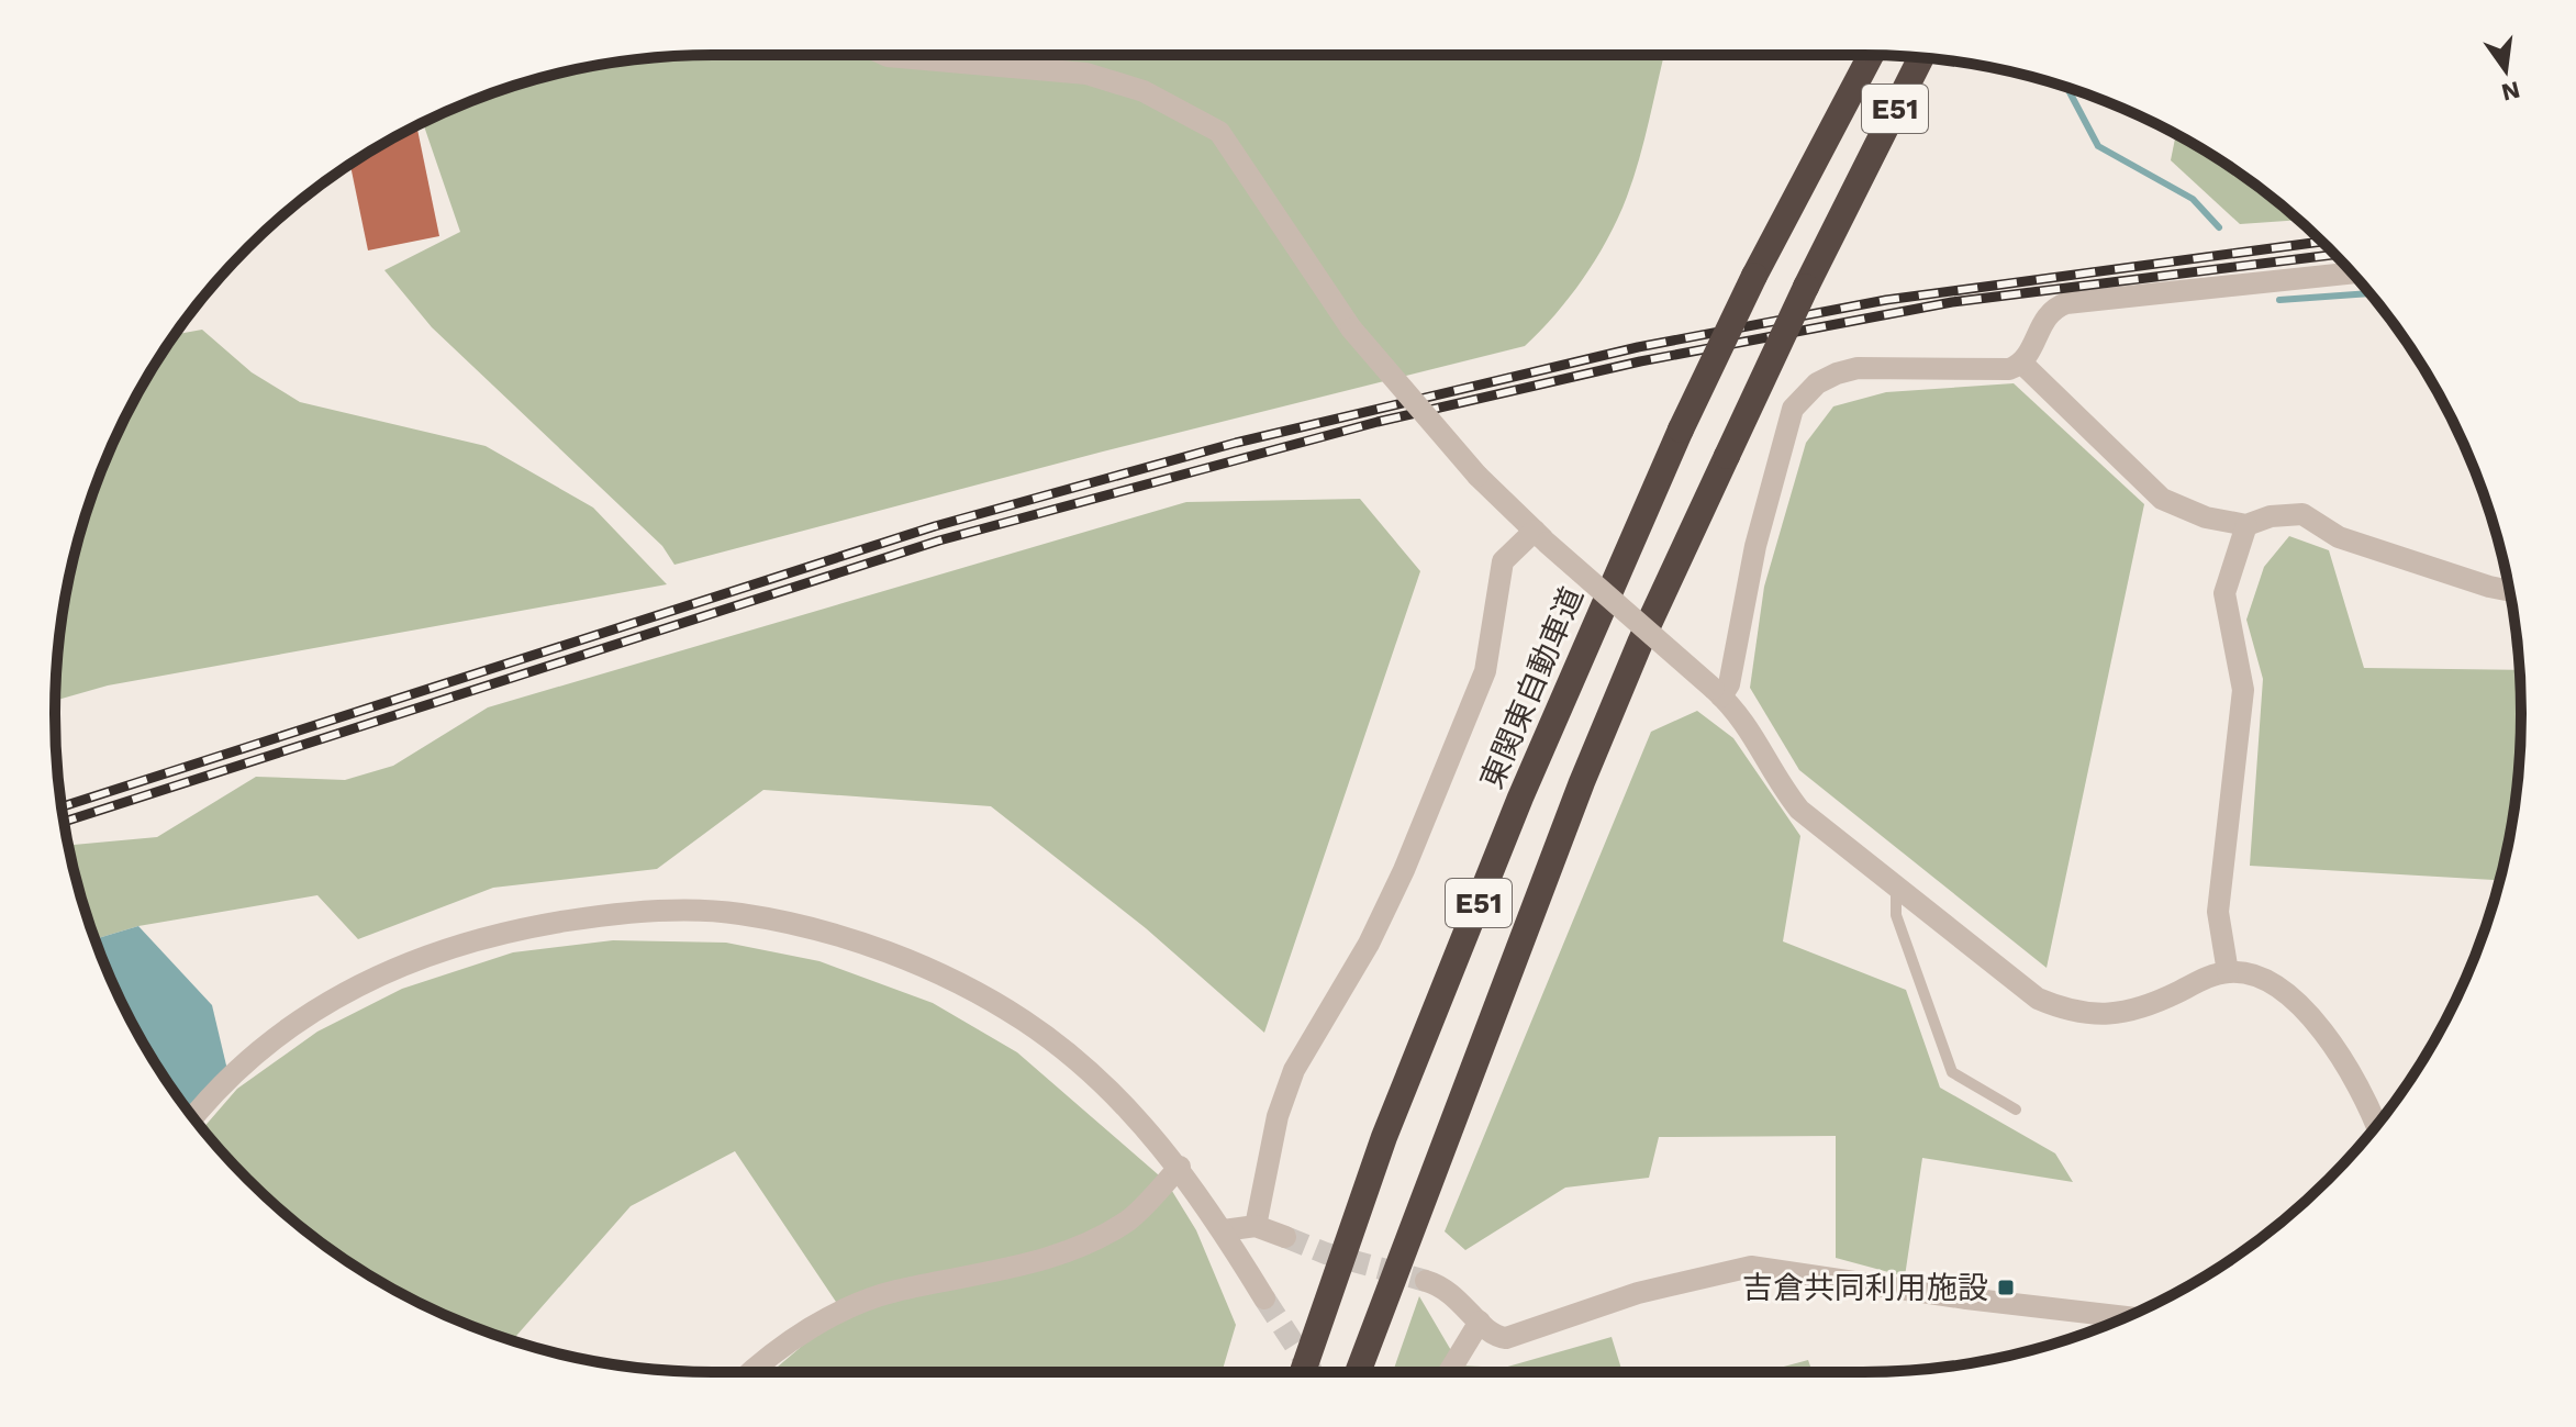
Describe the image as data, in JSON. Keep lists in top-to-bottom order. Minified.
{"streets":{"highway":["E51","東関東自動車道"]},"places":{"transit":["吉倉共同利用施設"]},"north":"bottom"}
